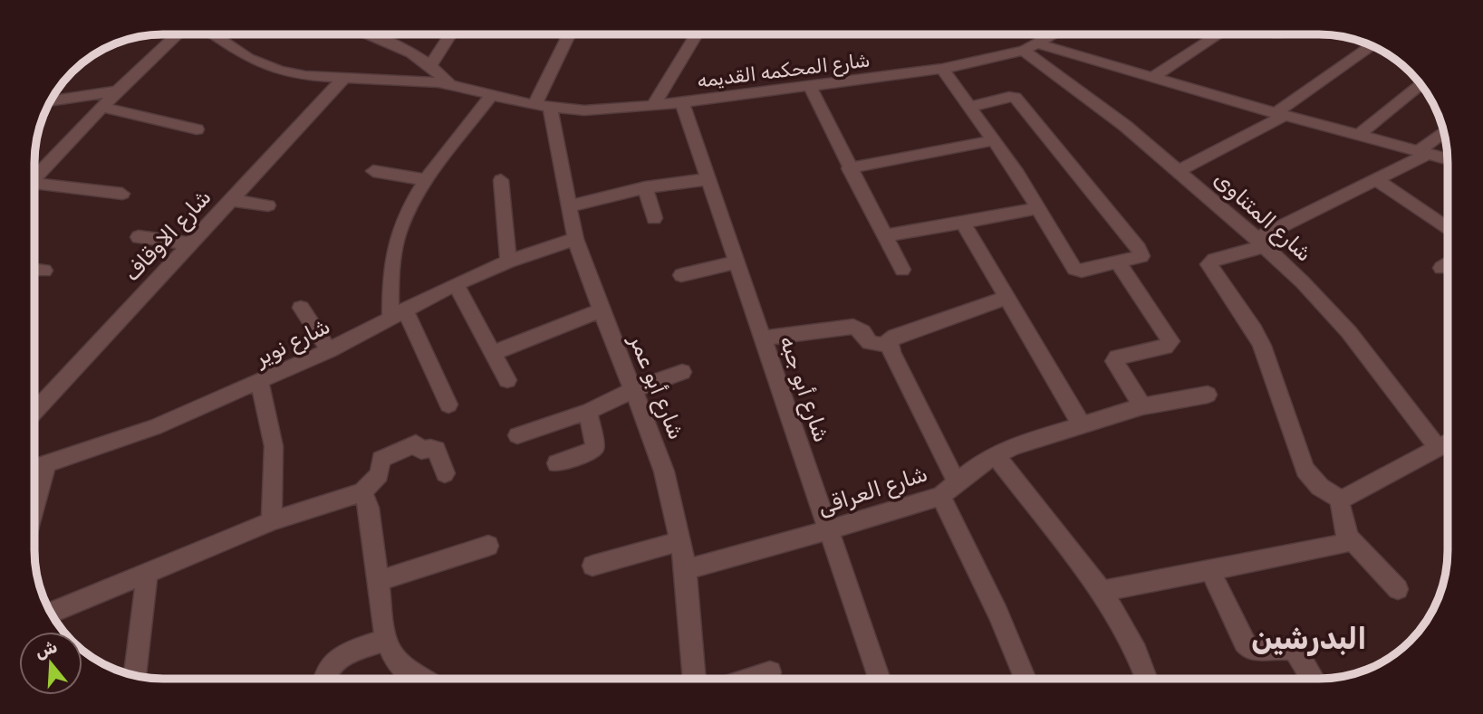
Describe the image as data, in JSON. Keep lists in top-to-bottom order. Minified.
{"streets":{"street":["شارع المحكمه القديمه","شارع المتناوى","شارع الاوقاف","شارع نوير","شارع أبو عمر","شارع أبو جبه","شارع العراقى"]},"crossings":[["شارع المحكمه القديمه","شارع المتناوى"],["شارع المحكمه القديمه","شارع الاوقاف"],["شارع المحكمه القديمه","شارع أبو عمر"],["شارع المحكمه القديمه","شارع أبو جبه"],["شارع نوير","شارع أبو عمر"],["شارع أبو عمر","شارع العراقى"],["شارع أبو جبه","شارع العراقى"]],"districts":["البدرشين"],"north":"top"}
